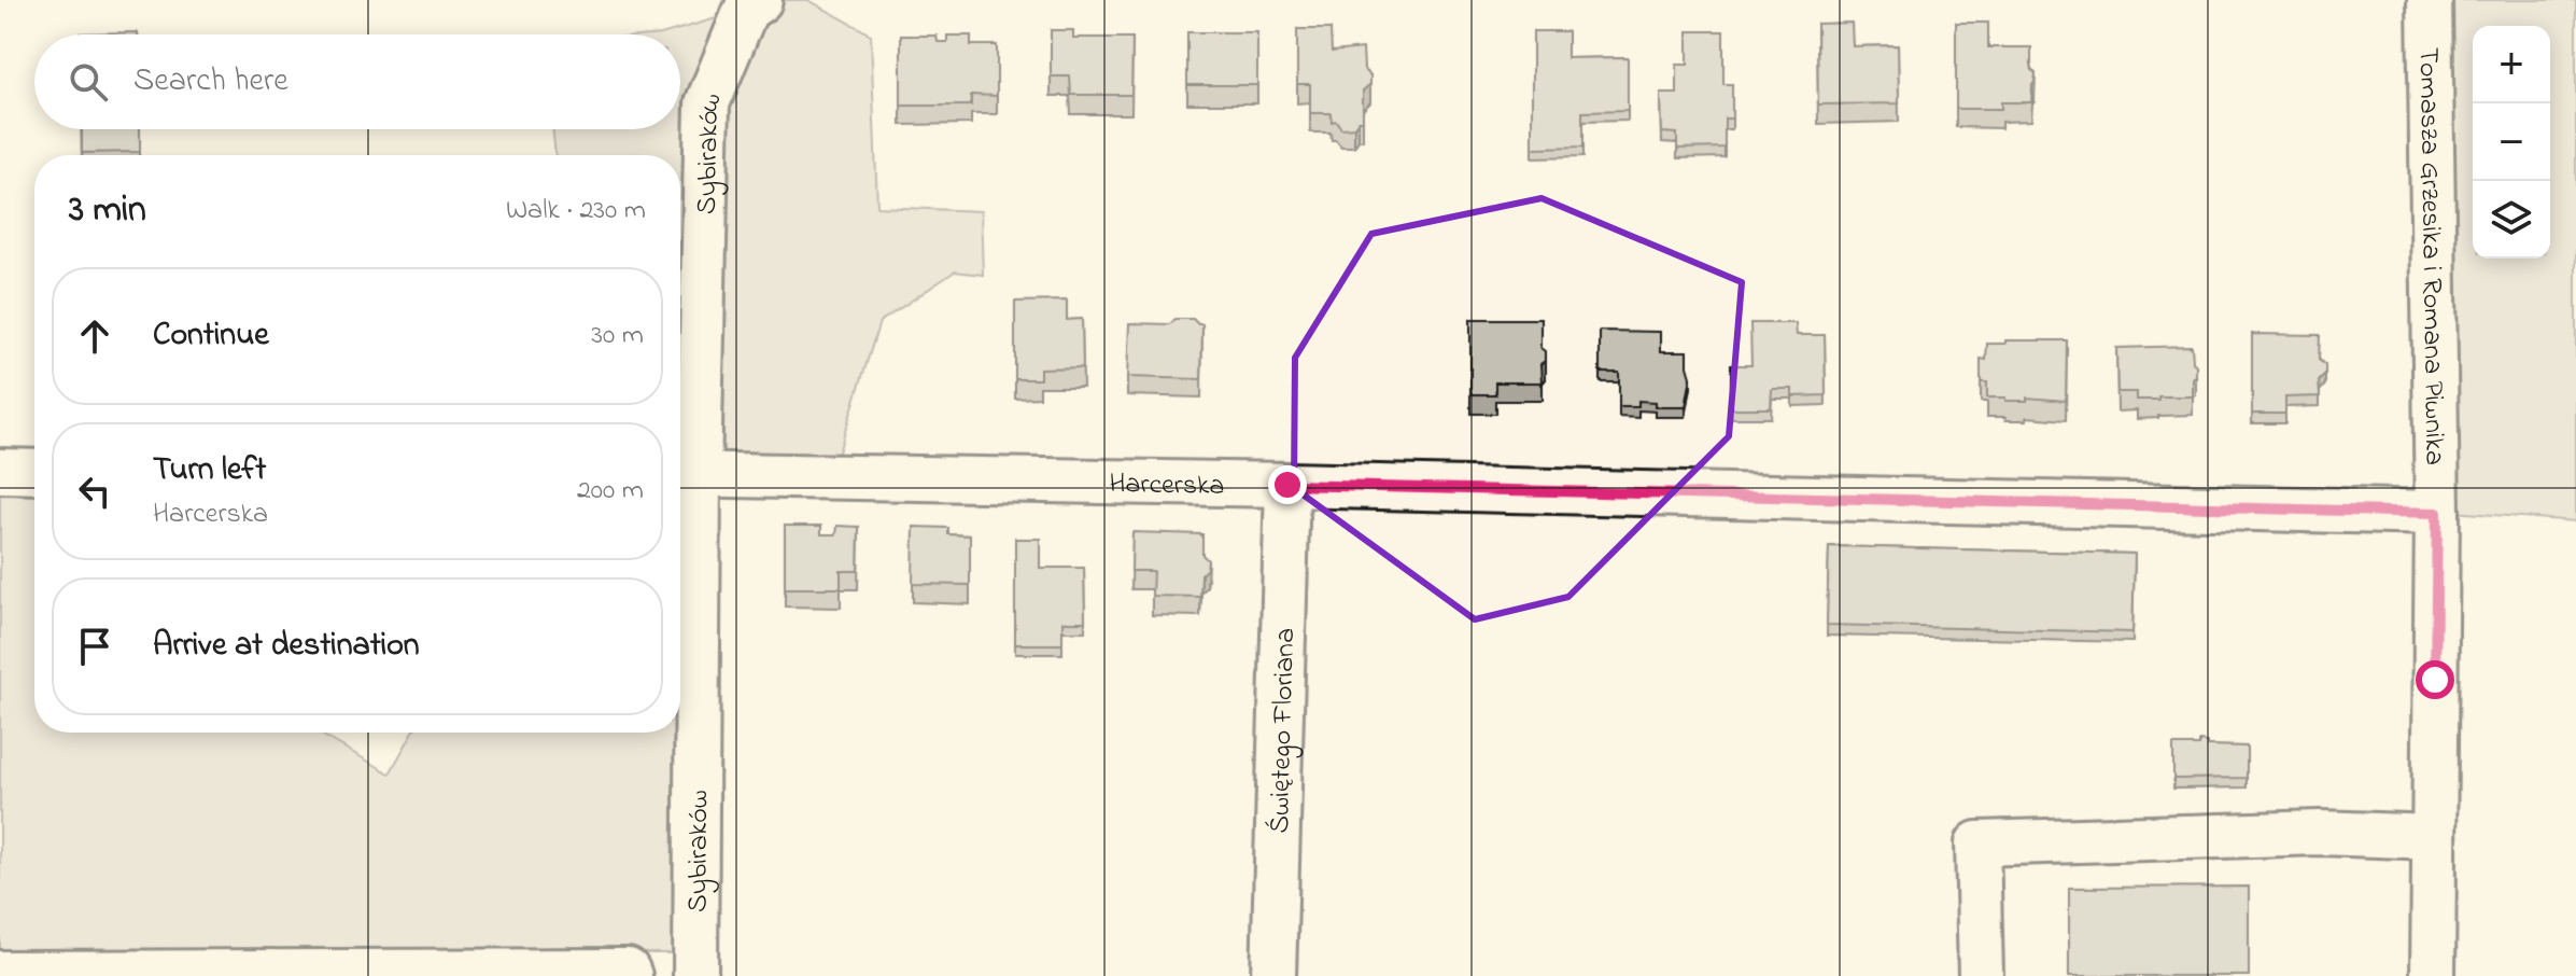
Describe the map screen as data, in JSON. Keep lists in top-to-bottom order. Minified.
{"streets":{"street":["Sybiraków","Tomasza Grzesika i Romana Piwnika","Harcerska","Świętego Floriana"]},"crossings":[["Sybiraków","Harcerska"],["Tomasza Grzesika i Romana Piwnika","Harcerska"],["Harcerska","Świętego Floriana"]],"page":{"map_buttons":["+","−"],"search":"Search here","heading":["3 min","Walk · 230 m"],"list":[["Continue","30 m"],["Turn left","Harcerska","200 m"],"Arrive at destination"]}}
